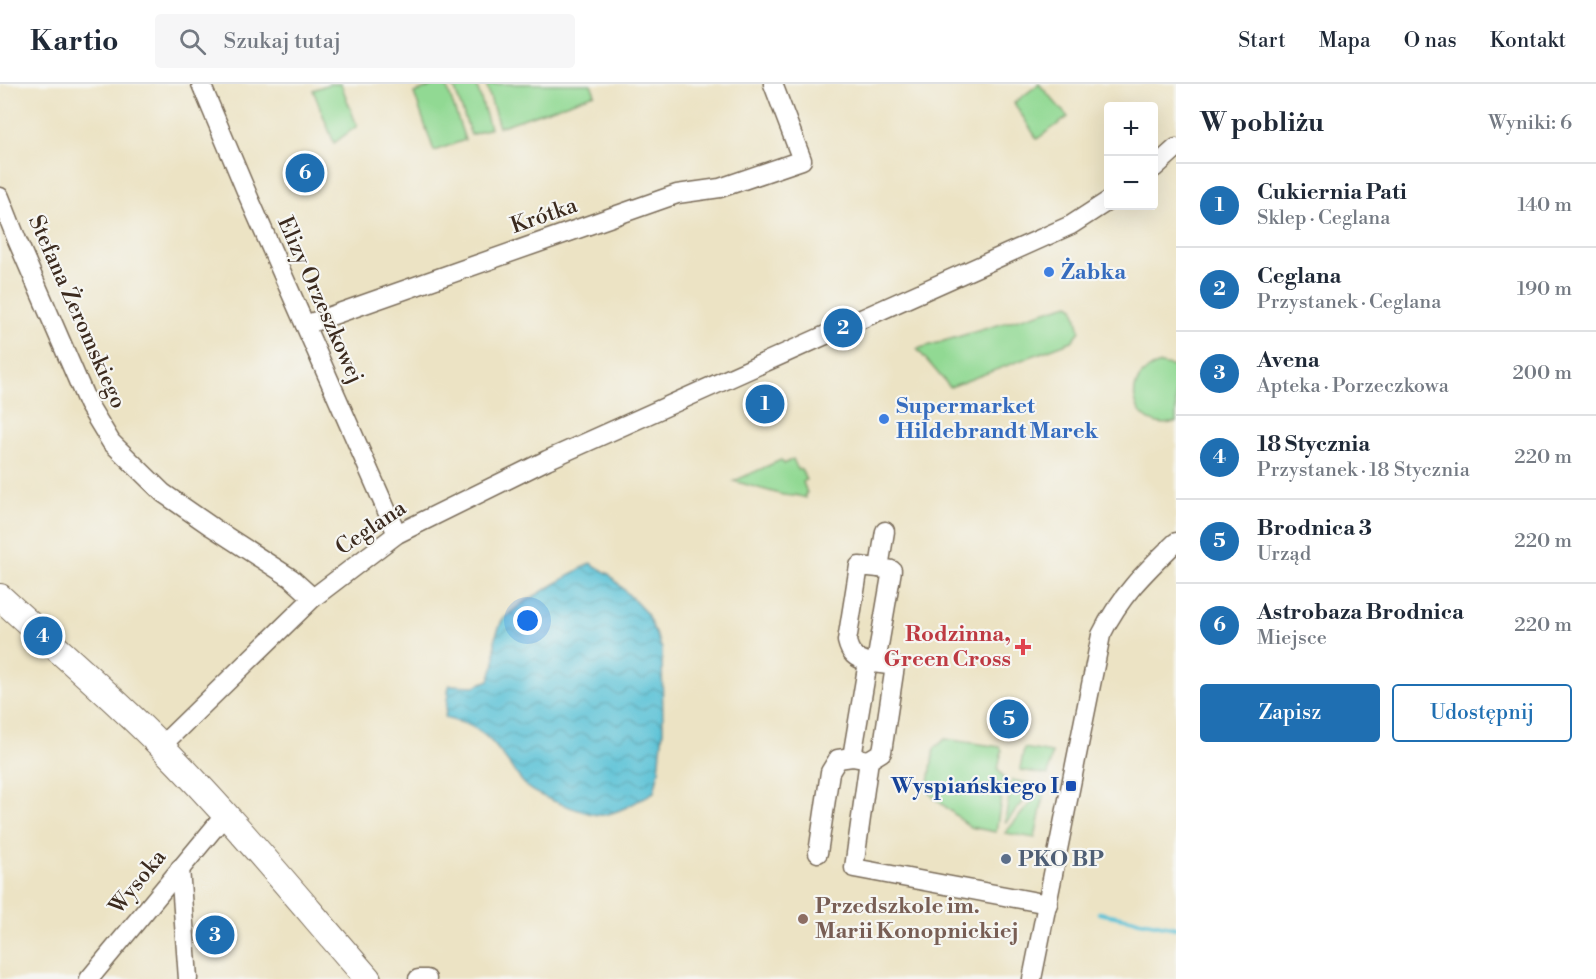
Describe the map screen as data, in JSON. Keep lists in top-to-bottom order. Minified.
{"streets":{"street":["Krótka","Elizy Orzeszkowej","Stefana Żeromskiego","Ceglana","Wysoka"]},"crossings":[["Krótka","Elizy Orzeszkowej"],["Elizy Orzeszkowej","Ceglana"],["Stefana Żeromskiego","Ceglana"]],"places":{"other":["Żabka","Supermarket Hildebrandt Marek","PKO BP","Przedszkole im. Marii Konopnickiej"],"health":["Rodzinna, Green Cross"],"transit":["Wyspiańskiego I"]},"page":{"header":"Kartio","search":"Szukaj tutaj","nav":["Start","Mapa","O nas","Kontakt"],"heading":["W pobliżu","Wyniki: 6"],"map_buttons":["+","−"],"pins":["6","2","1","4","5","3"],"list":[{"mark":"1","name":"Cukiernia Pati","note":"Sklep · Ceglana","value":"140 m"},{"mark":"2","name":"Ceglana","note":"Przystanek · Ceglana","value":"190 m"},{"mark":"3","name":"Avena","note":"Apteka · Porzeczkowa","value":"200 m"},{"mark":"4","name":"18 Stycznia","note":"Przystanek · 18 Stycznia","value":"220 m"},{"mark":"5","name":"Brodnica 3","note":"Urząd","value":"220 m"},{"mark":"6","name":"Astrobaza Brodnica","note":"Miejsce","value":"220 m"}],"buttons":["Zapisz","Udostępnij"]}}
